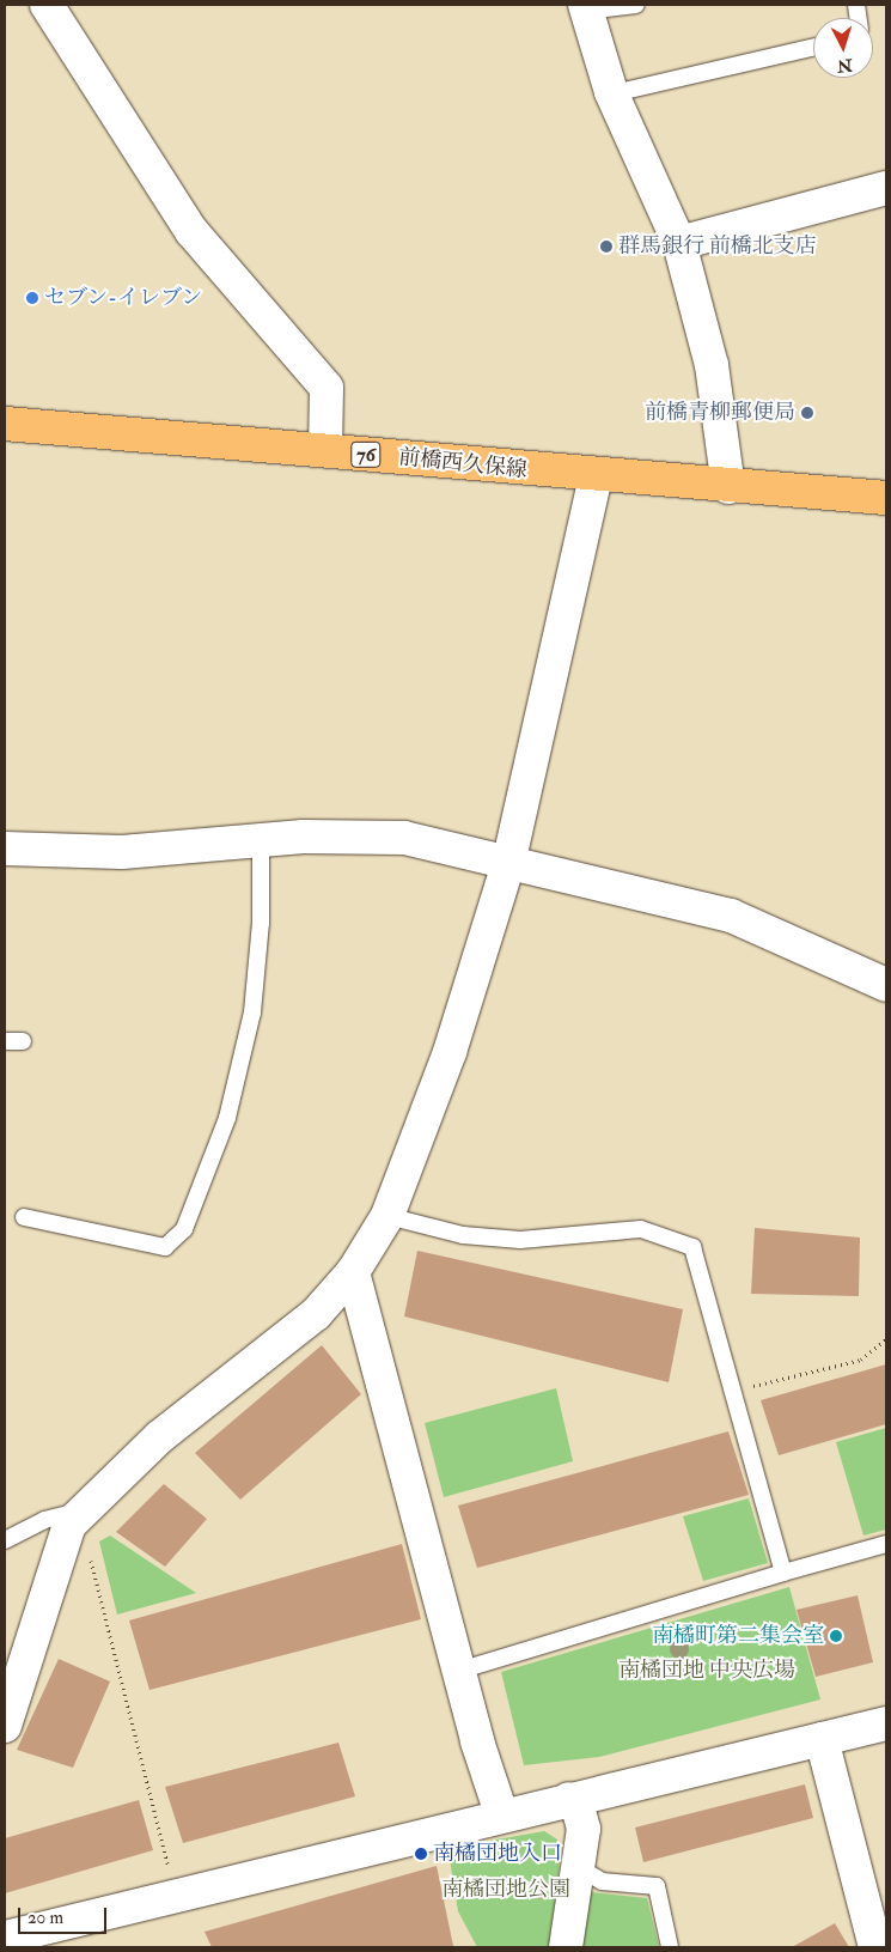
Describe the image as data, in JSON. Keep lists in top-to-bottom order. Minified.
{"streets":{"main road":["76","前橋西久保線"]},"parks":["南橘団地 中央広場","南橘団地公園"],"places":["群馬銀行 前橋北支店","セブン-イレブン","前橋青柳郵便局","南橘町第二集会室","南橘団地入口"],"scale_bar":"20 m","north":"bottom"}
